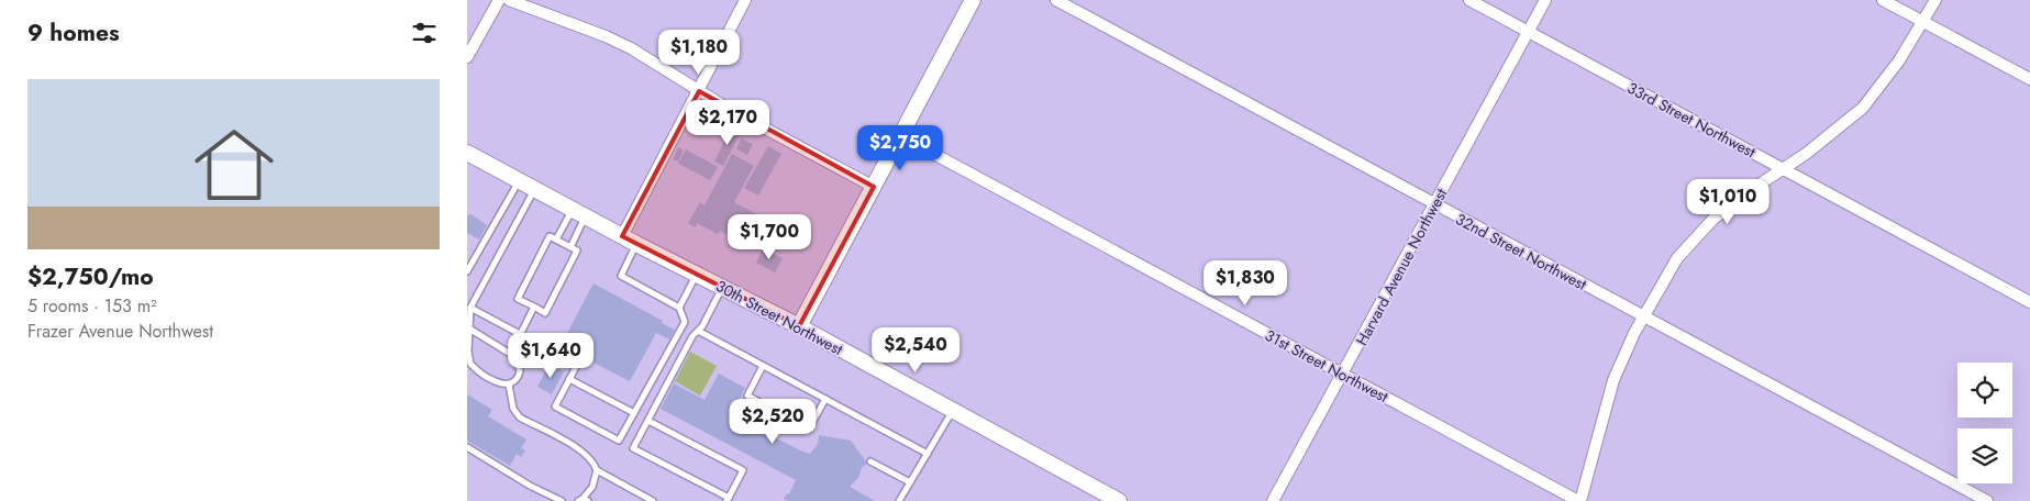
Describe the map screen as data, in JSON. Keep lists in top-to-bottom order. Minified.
{"streets":{"main road":["30th Street Northwest"],"street":["33rd Street Northwest","32nd Street Northwest","Harvard Avenue Northwest","31st Street Northwest"]},"crossings":[["33rd Street Northwest","Harvard Avenue Northwest"],["32nd Street Northwest","Harvard Avenue Northwest"],["Harvard Avenue Northwest","31st Street Northwest"]],"page":{"heading":"9 homes","price":["$1,180","$2,170","$2,750","$1,010","$1,700","$1,830","$2,540","$1,640","$2,520"],"list":[{"name":"$2,750/mo","note":"5 rooms · 153 m² · Frazer Avenue Northwest"}]}}
